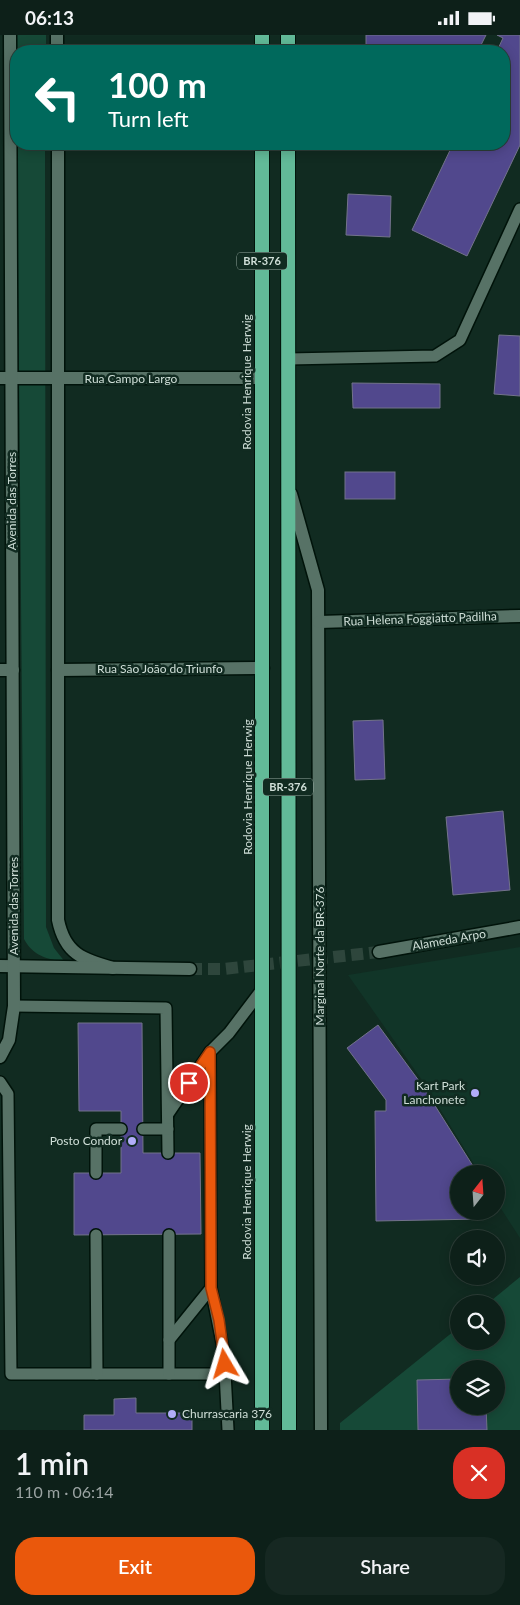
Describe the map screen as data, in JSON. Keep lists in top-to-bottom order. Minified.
{"streets":{"highway":["BR-376","Rodovia Henrique Herwig"],"main road":["Rua Campo Largo","Avenida das Torres","Rua Helena Foggiatto Padilha","Rua São João do Triunfo","Alameda Arpo","Marginal Norte da BR-376"]},"crossings":[["BR-376","Marginal Norte da BR-376"],["Rua Campo Largo","Rodovia Henrique Herwig"],["Rua Campo Largo","Avenida das Torres"],["Rodovia Henrique Herwig","Rua São João do Triunfo"],["Rua Helena Foggiatto Padilha","Marginal Norte da BR-376"]],"places":["Kart Park Lanchonete","Posto Condor","Churrascaria 376"],"north":"top","page":{"status":"06:13","turn":["100 m","Turn left"],"heading":["1 min","110 m · 06:14"],"buttons":["Exit","Share"]}}
